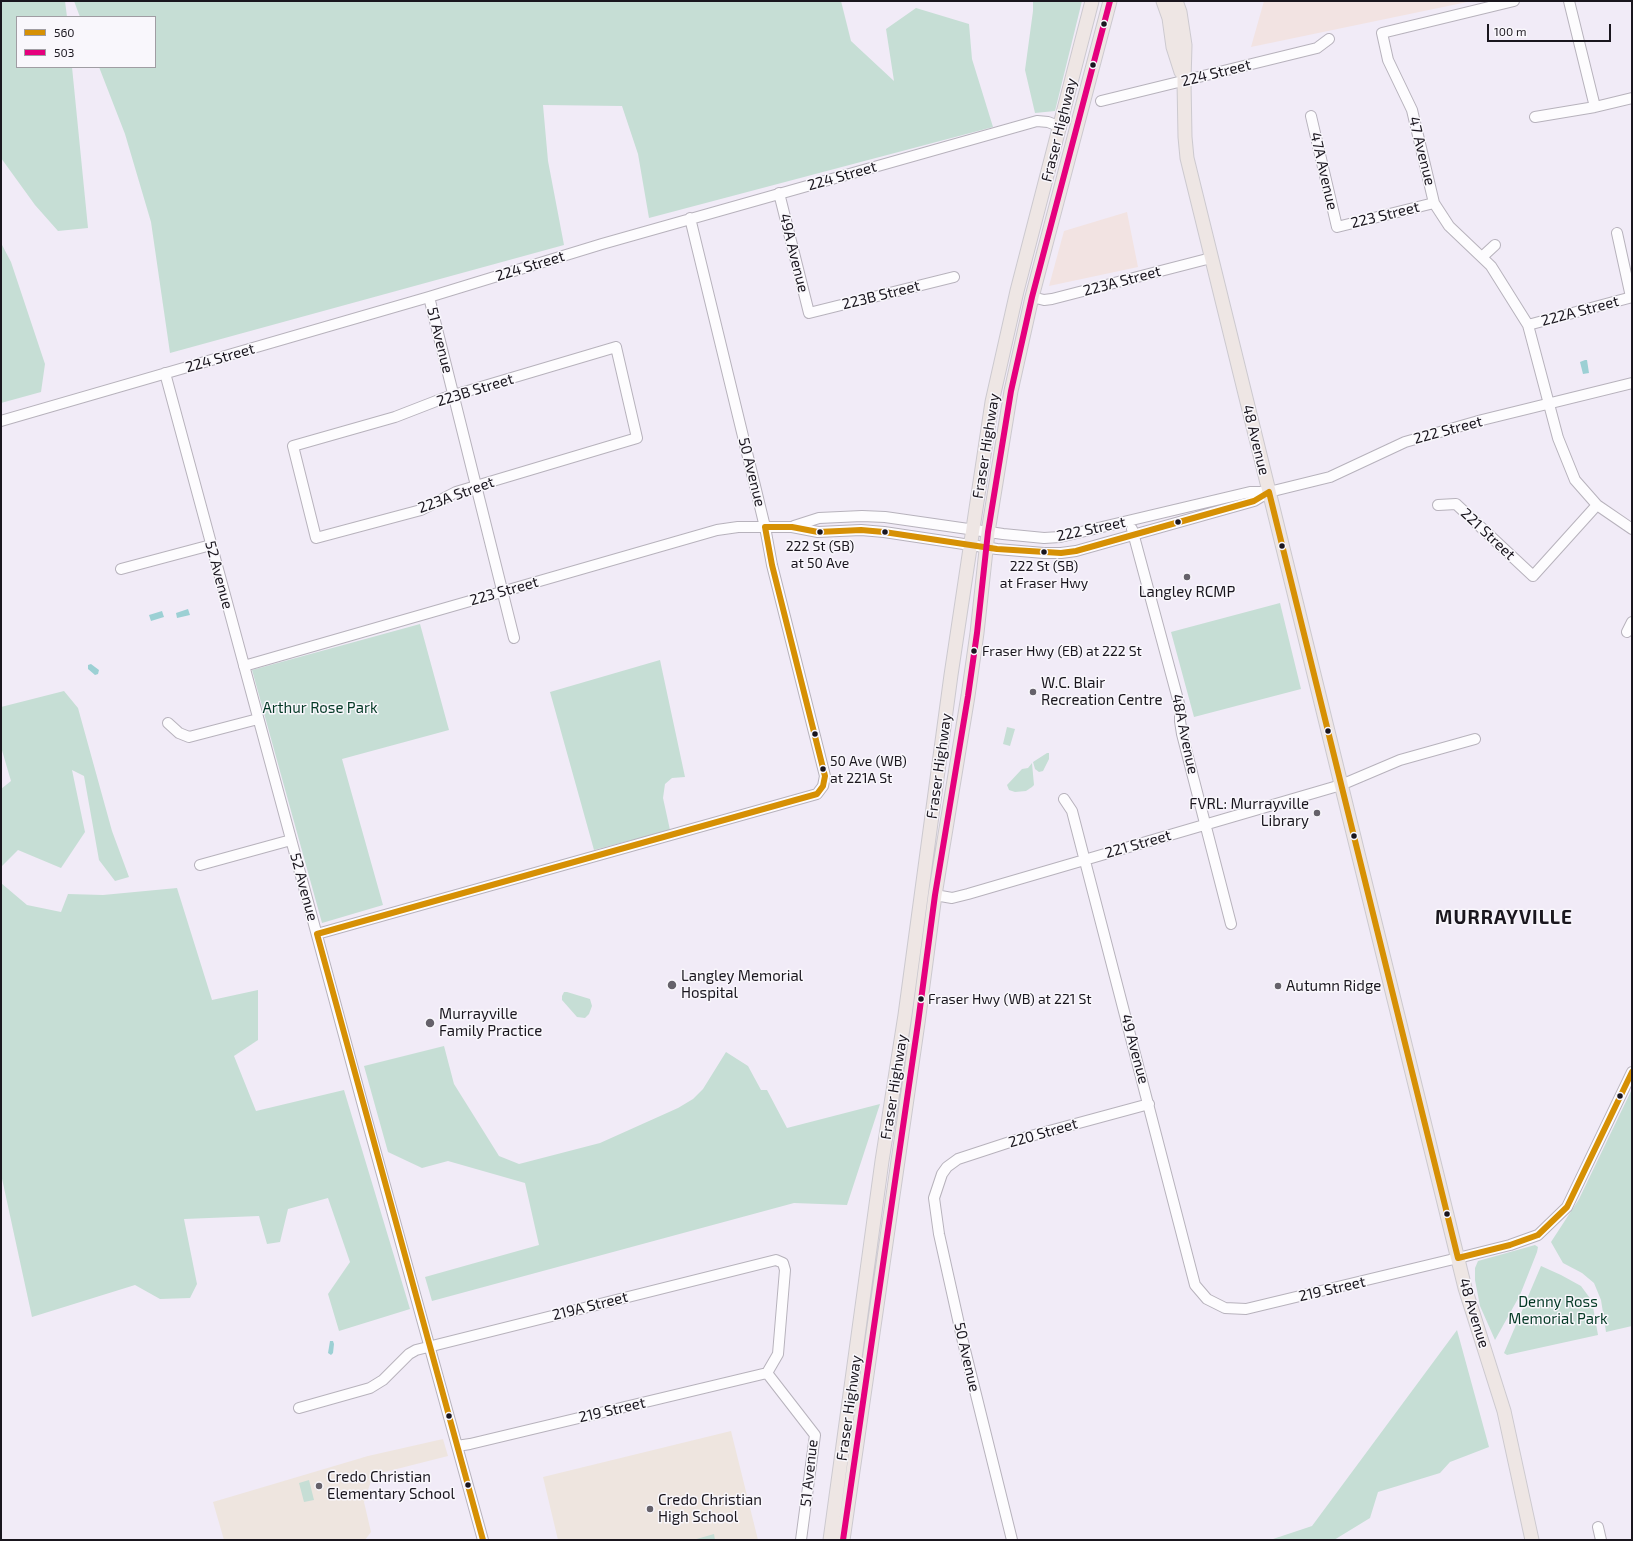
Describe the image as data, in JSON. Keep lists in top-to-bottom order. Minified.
{"streets":{"main road":["Fraser Highway","48 Avenue"],"street":["224 Street","47 Avenue","47A Avenue","223 Street","49A Avenue","223A Street","223B Street","222A Street","51 Avenue","222 Street","50 Avenue","221 Street","52 Avenue","48A Avenue","49 Avenue","220 Street","219 Street","219A Street"]},"crossings":[["224 Street","Fraser Highway"],["224 Street","49A Avenue"],["224 Street","51 Avenue"],["224 Street","48 Avenue"],["224 Street","50 Avenue"],["224 Street","52 Avenue"],["Fraser Highway","223A Street"],["Fraser Highway","222 Street"],["Fraser Highway","221 Street"],["47 Avenue","223 Street"],["47 Avenue","222A Street"],["47 Avenue","222 Street"],["47 Avenue","221 Street"],["47A Avenue","223 Street"],["223 Street","51 Avenue"],["223 Street","222 Street"],["223 Street","50 Avenue"],["223 Street","52 Avenue"],["49A Avenue","223B Street"],["223A Street","223B Street"],["223A Street","51 Avenue"],["223A Street","48 Avenue"],["223B Street","51 Avenue"],["51 Avenue","219 Street"],["51 Avenue","219A Street"],["222 Street","48 Avenue"],["222 Street","50 Avenue"],["222 Street","48A Avenue"],["48 Avenue","221 Street"],["48 Avenue","219 Street"],["50 Avenue","52 Avenue"],["50 Avenue","220 Street"],["221 Street","48A Avenue"],["221 Street","49 Avenue"],["52 Avenue","219 Street"],["52 Avenue","219A Street"],["49 Avenue","220 Street"],["49 Avenue","219 Street"],["219 Street","219A Street"]],"districts":["MURRAYVILLE"],"parks":["Arthur Rose Park","Denny Ross Memorial Park"],"places":["222 St (SB) at 50 Ave","222 St (SB) at Fraser Hwy","Langley RCMP","Fraser Hwy (EB) at 222 St","W.C. Blair Recreation Centre","50 Ave (WB) at 221A St","FVRL: Murrayville Library","Langley Memorial Hospital","Autumn Ridge","Fraser Hwy (WB) at 221 St","Murrayville Family Practice","Credo Christian Elementary School","Credo Christian High School"],"lines":["transit line 503","transit line 560"],"legend":["560","503"],"scale_bar":"100 m"}
